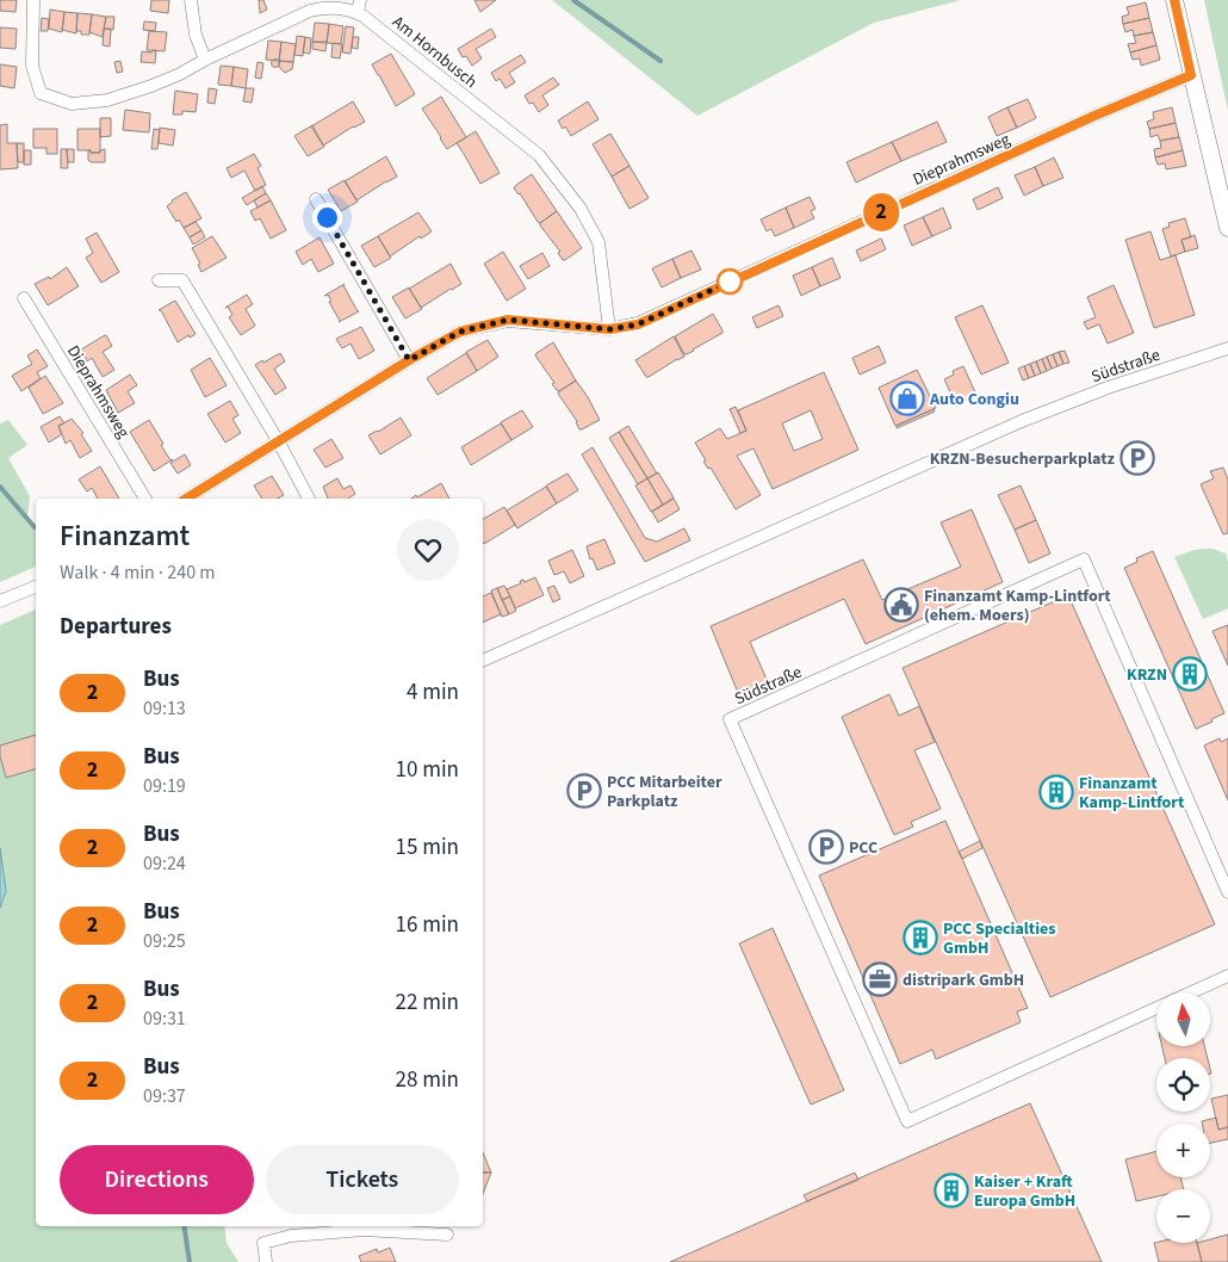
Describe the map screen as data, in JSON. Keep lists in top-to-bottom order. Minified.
{"streets":{"street":["Am Hornbusch","Dieprahmsweg","Südstraße"]},"crossings":[["Am Hornbusch","Dieprahmsweg"]],"places":{"shop":["Auto Congiu"],"parking":["KRZN-Besucherparkplatz","PCC Mitarbeiter Parkplatz","PCC"],"public building":["Finanzamt Kamp-Lintfort (ehem. Moers)"],"building":["KRZN","Finanzamt Kamp-Lintfort","PCC Specialties GmbH","Kaiser + Kraft Europa GmbH"],"office":["distripark GmbH"]},"lines":["bus line 2"],"north":"top","page":{"on_map":"2","heading":[["Finanzamt","Walk · 4 min · 240 m"],"Departures"],"list":[{"mark":"2","name":"Bus","note":"09:13","value":"4 min"},{"mark":"2","name":"Bus","note":"09:19","value":"10 min"},{"mark":"2","name":"Bus","note":"09:24","value":"15 min"},{"mark":"2","name":"Bus","note":"09:25","value":"16 min"},{"mark":"2","name":"Bus","note":"09:31","value":"22 min"},{"mark":"2","name":"Bus","note":"09:37","value":"28 min"}],"map_buttons":["+","−"],"buttons":["Directions","Tickets"]}}
